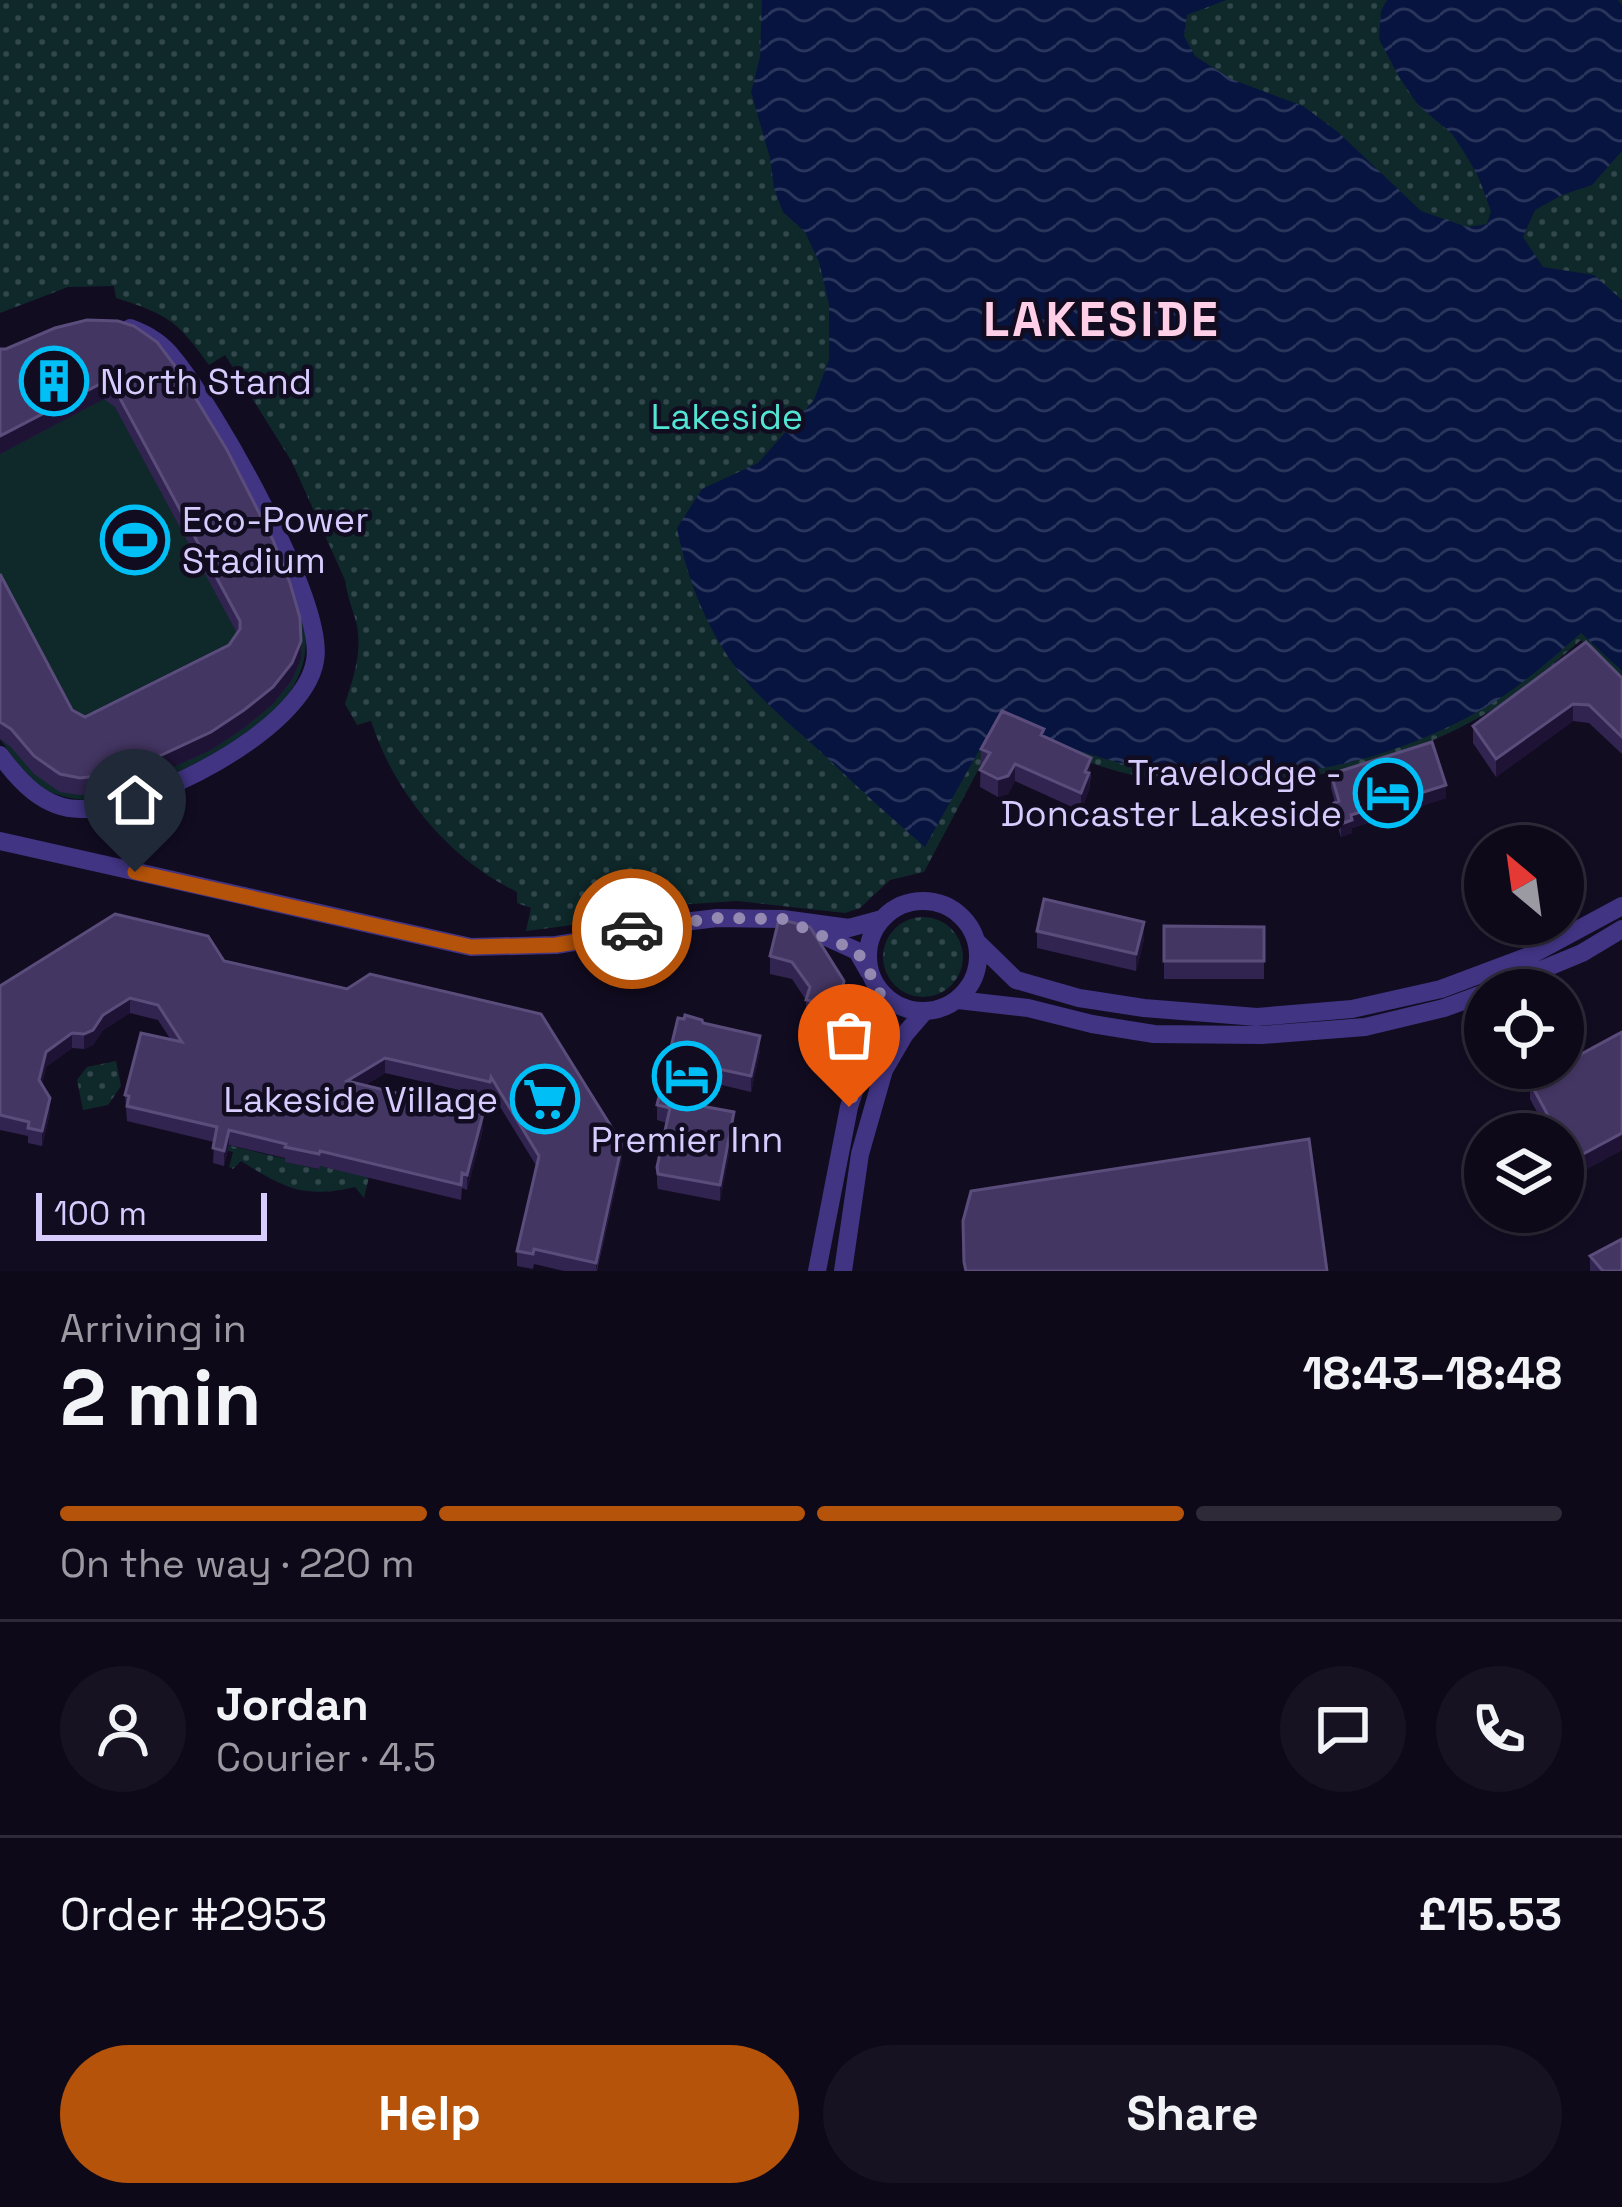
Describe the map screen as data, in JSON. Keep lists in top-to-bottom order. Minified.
{"districts":["LAKESIDE"],"parks":["Lakeside"],"places":{"building":["North Stand"],"sports":["Eco-Power Stadium"],"hotel":["Travelodge - Doncaster Lakeside","Premier Inn"],"supermarket":["Lakeside Village"]},"scale_bar":"100 m","north":"top left","page":{"scale":"100 m","heading":["2 min","Arriving in","18:43–18:48"],"panel":["Jordan","Courier · 4.5","Order #2953","£15.53"],"bar":"On the way · 220 m","buttons":["Help","Share"]}}
